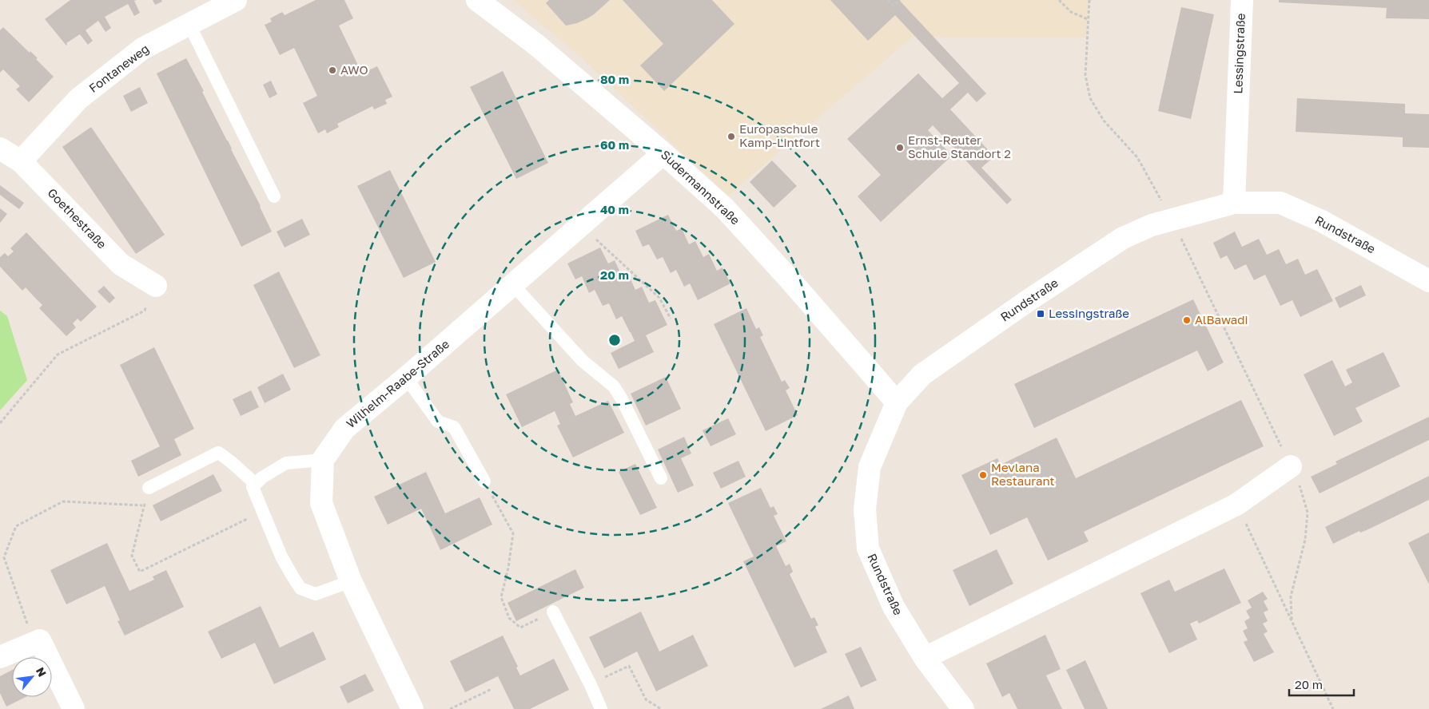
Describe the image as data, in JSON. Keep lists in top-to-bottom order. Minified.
{"streets":{"street":["Lessingstraße","Fontaneweg","Sudermannstraße","Goethestraße","Rundstraße","Wilhelm-Raabe-Straße"]},"crossings":[["Lessingstraße","Rundstraße"],["Fontaneweg","Goethestraße"],["Sudermannstraße","Rundstraße"],["Sudermannstraße","Wilhelm-Raabe-Straße"]],"places":{"other":["AWO","Europaschule Kamp-Lintfort","Ernst-Reuter Schule Standort 2","AlBawadi","Mevlana Restaurant"],"transit":["Lessingstraße"]},"scale_bar":"20 m","north":"top right","rings":["80 m","60 m","40 m","20 m"]}
